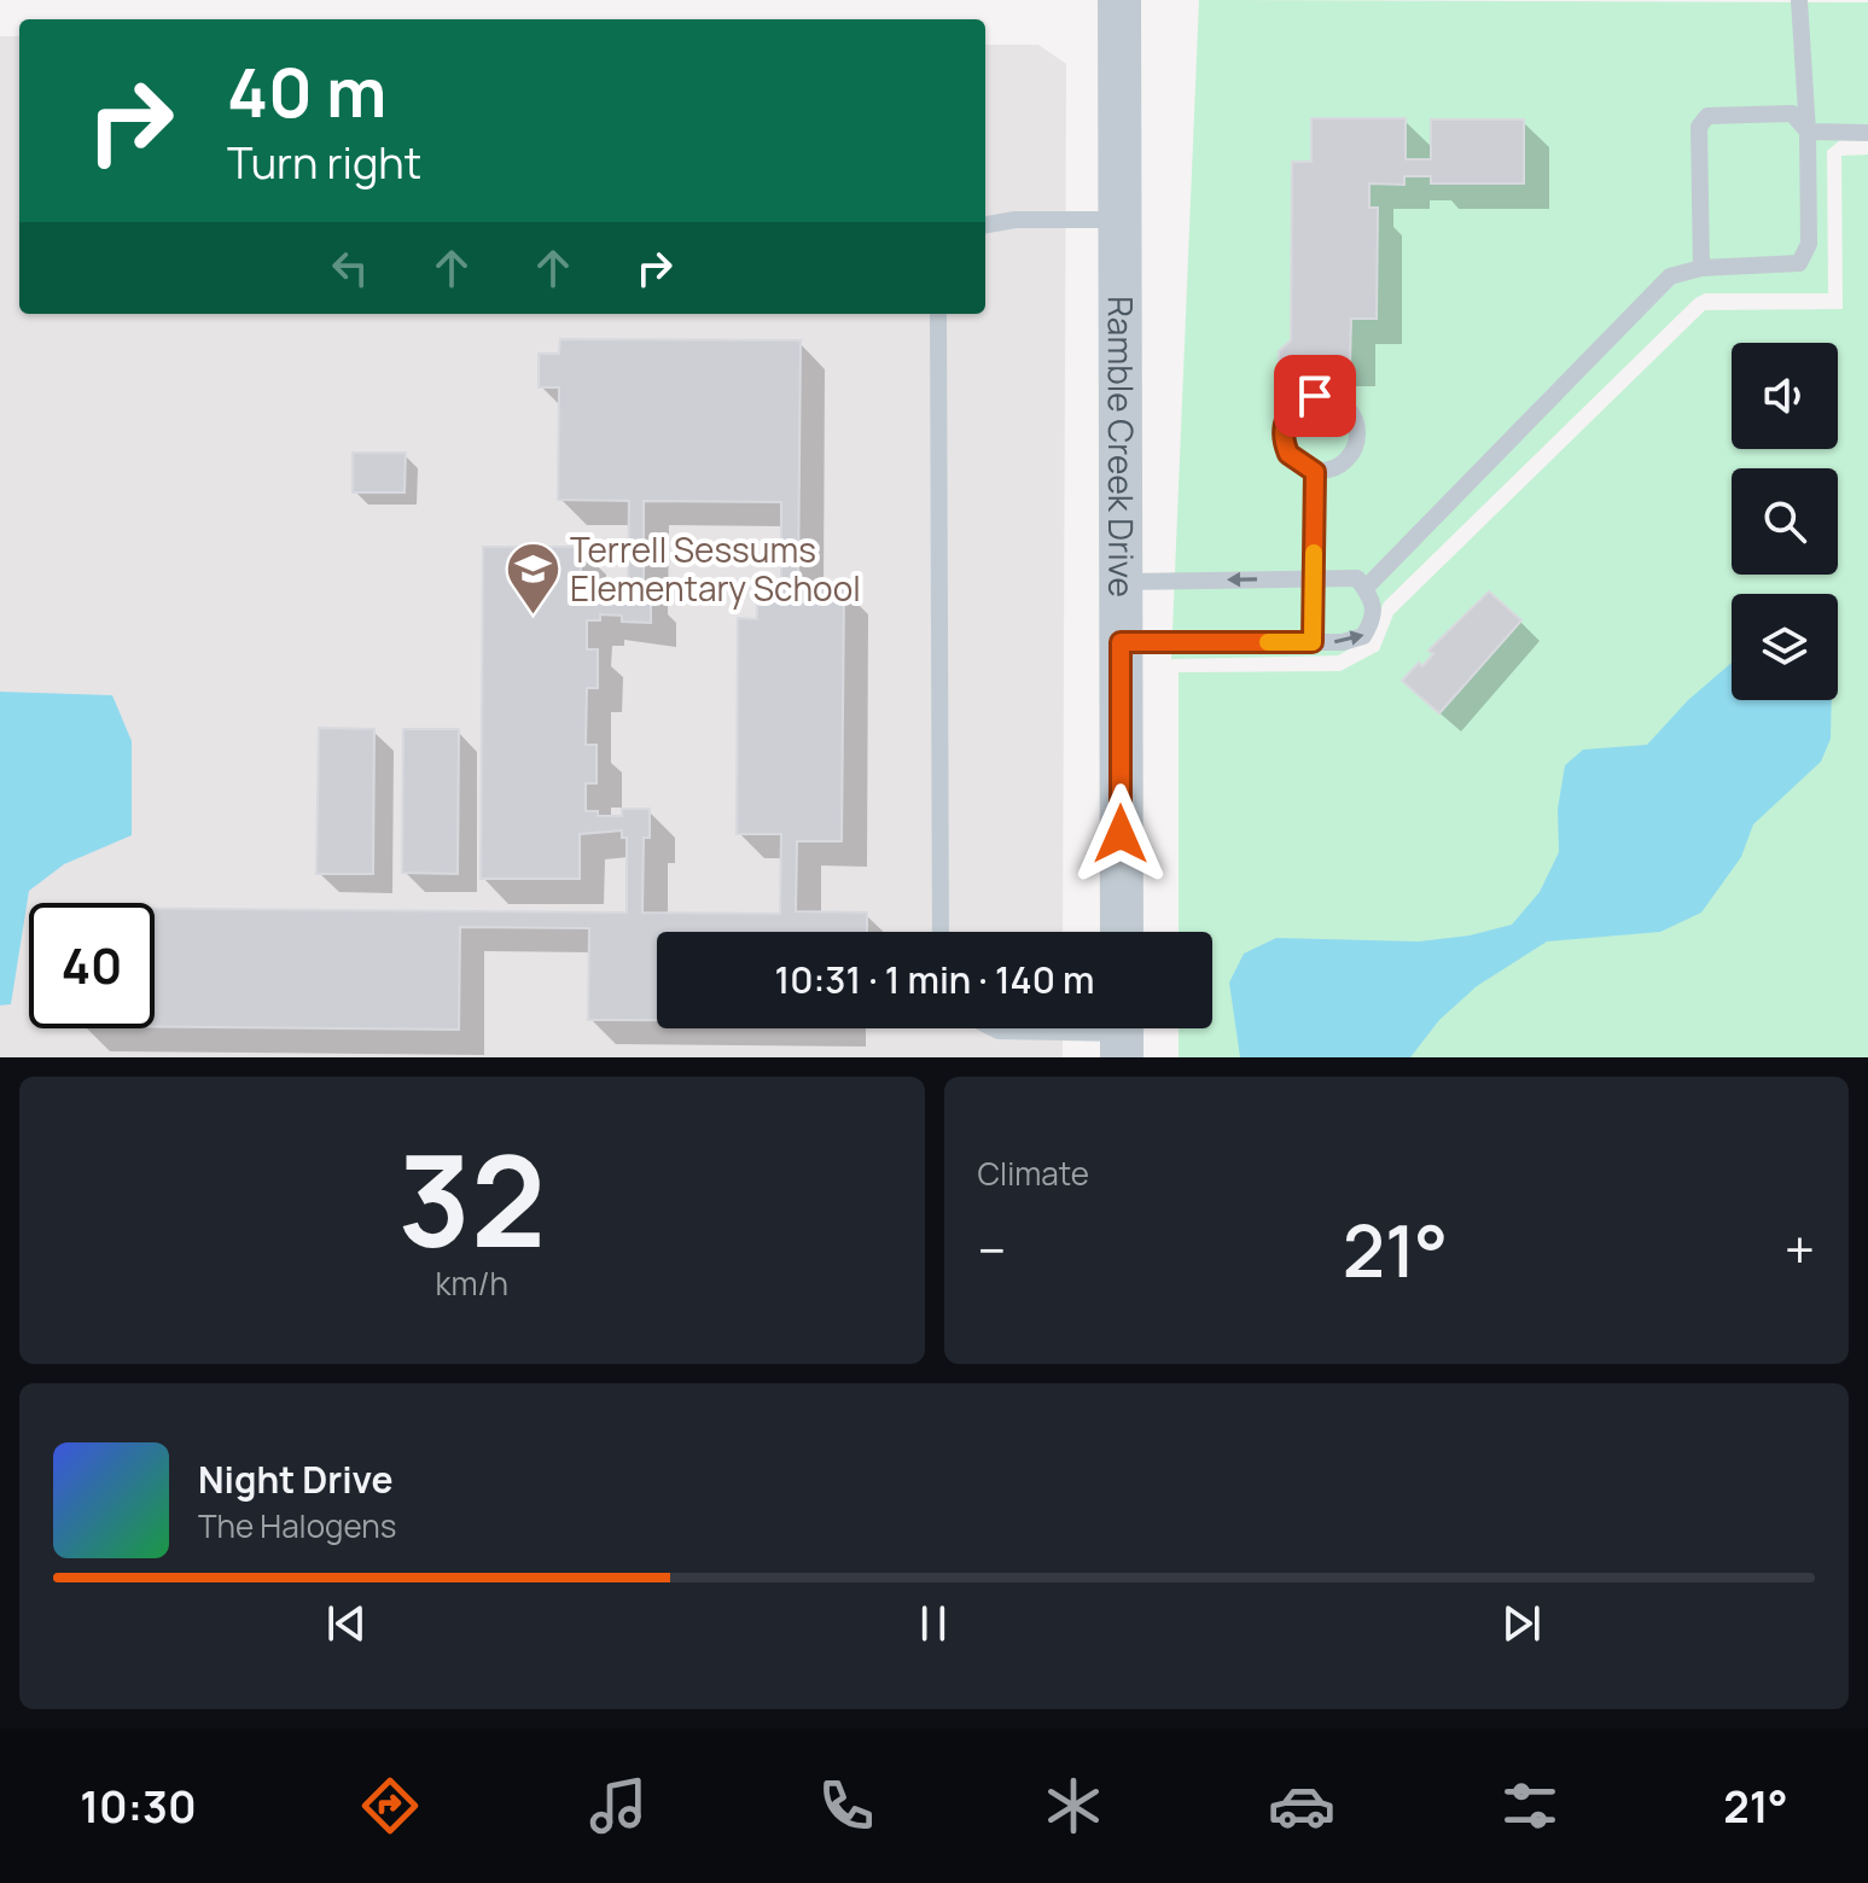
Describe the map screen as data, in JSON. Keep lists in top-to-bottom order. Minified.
{"streets":{"street":["Ramble Creek Drive"]},"places":{"school or university":["Terrell Sessums Elementary School"]},"page":{"turn":["40 m","Turn right"],"limit":"40","trip":"10:31 · 1 min · 140 m","tile":[["32","km/h"],"Climate"],"heat":["−","21°","+"],"song":["Night Drive","The Halogens"],"tabs":["10:30","21°"]}}
